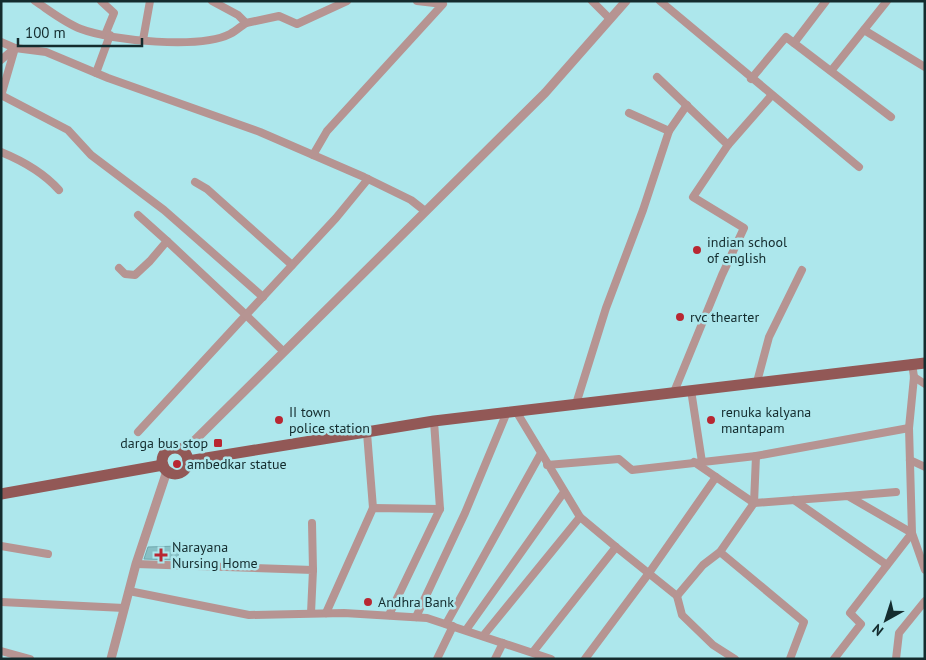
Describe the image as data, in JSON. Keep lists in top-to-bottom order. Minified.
{"places":{"other":["indian school of english","rvc thearter","II town police station","renuka kalyana mantapam","ambedkar statue","Andhra Bank"],"transit":["darga bus stop"],"health":["Narayana Nursing Home"]},"scale_bar":"100 m","north":"bottom left"}
